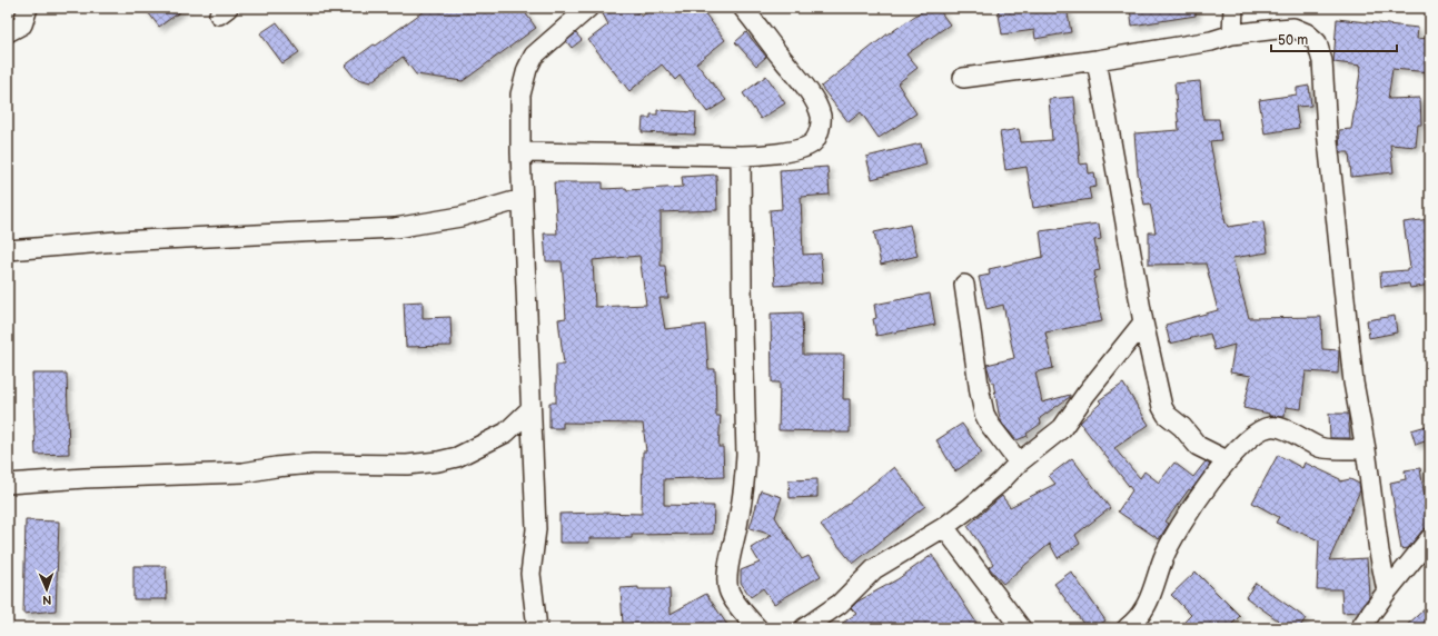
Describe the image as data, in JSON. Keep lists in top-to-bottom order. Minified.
{"scale_bar":"50 m","north":"bottom"}
